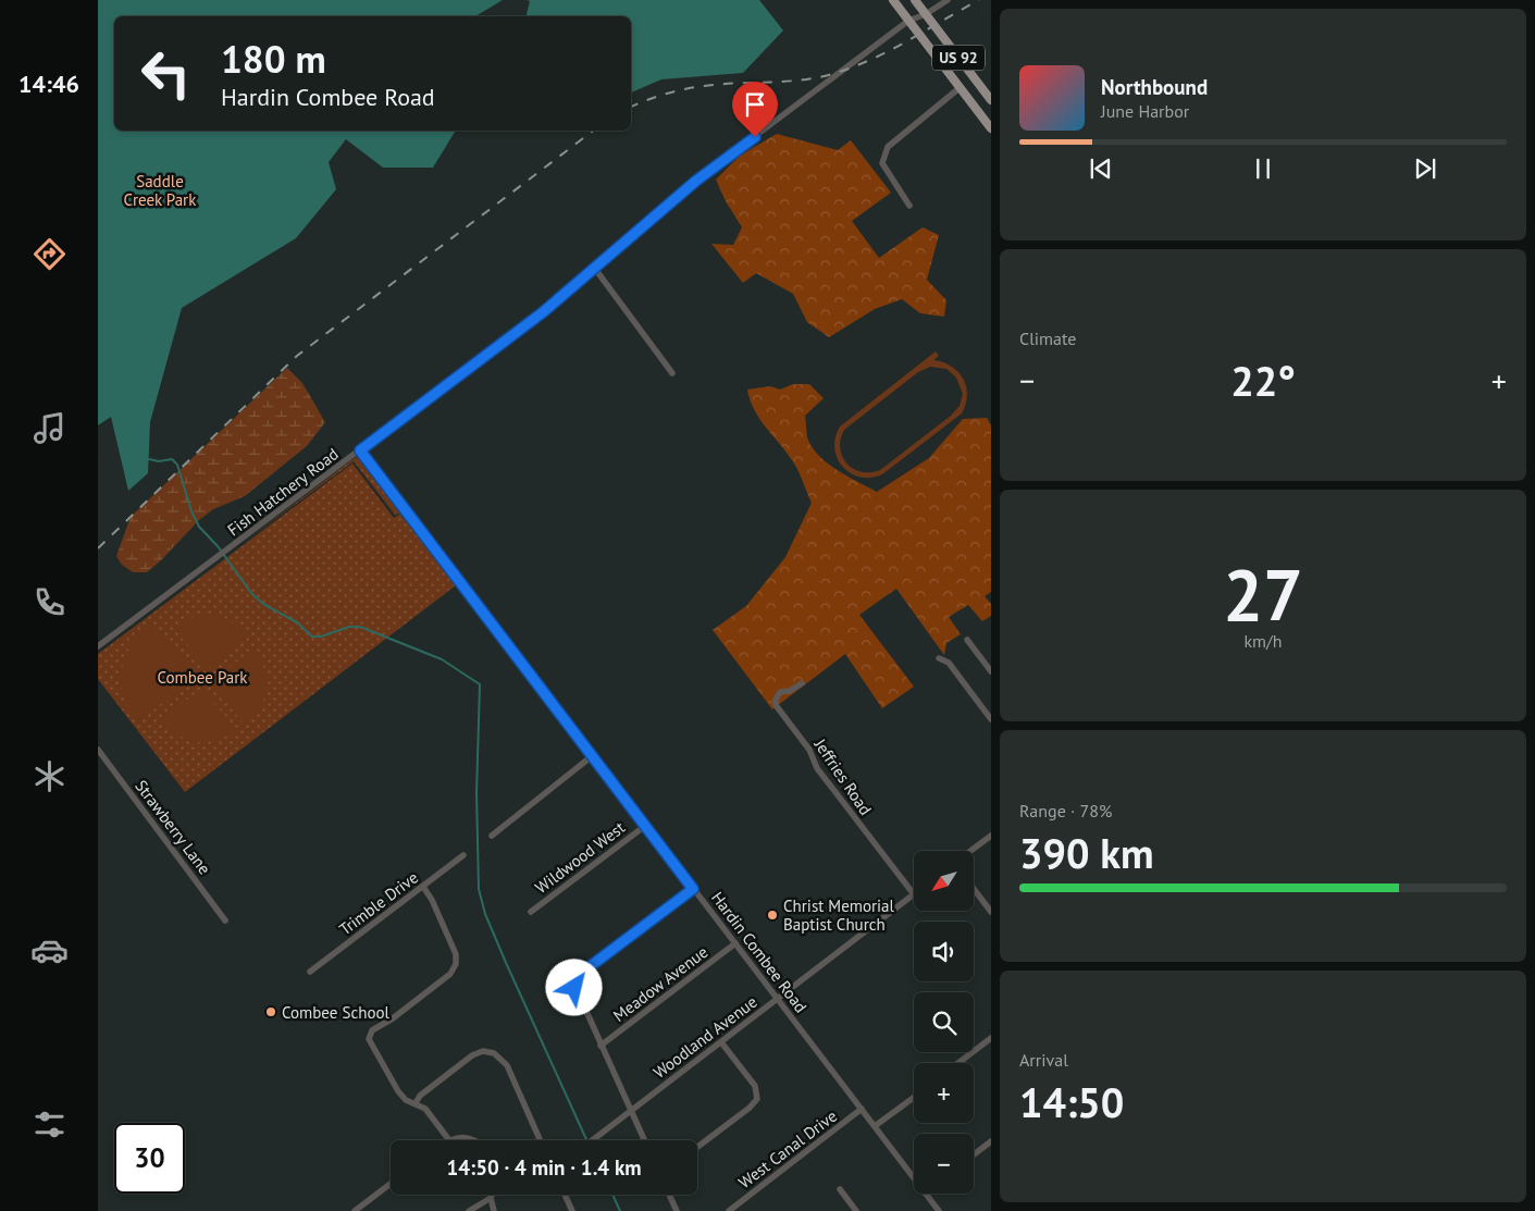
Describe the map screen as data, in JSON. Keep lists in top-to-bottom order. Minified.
{"streets":{"main road":["US 92"],"street":["Fish Hatchery Road","Jeffries Road","Strawberry Lane","Wildwood West","Trimble Drive","Hardin Combee Road","Meadow Avenue","Woodland Avenue","West Canal Drive"]},"crossings":[["US 92","Fish Hatchery Road"],["Fish Hatchery Road","Hardin Combee Road"],["Jeffries Road","Woodland Avenue"],["Wildwood West","Hardin Combee Road"],["Hardin Combee Road","Meadow Avenue"],["Hardin Combee Road","Woodland Avenue"],["Hardin Combee Road","West Canal Drive"]],"parks":["Saddle Creek Park","Combee Park"],"places":["Christ Memorial Baptist Church","Combee School"],"north":"bottom left","page":{"tabs":"14:46","turn":["180 m","Hardin Combee Road"],"song":["Northbound","June Harbor"],"tile":["Climate",["27","km/h"],["Range · 78%","390 km"],["Arrival","14:50"]],"heat":["−","22°","+"],"map_buttons":["+","−"],"limit":"30","trip":"14:50 · 4 min · 1.4 km"}}
